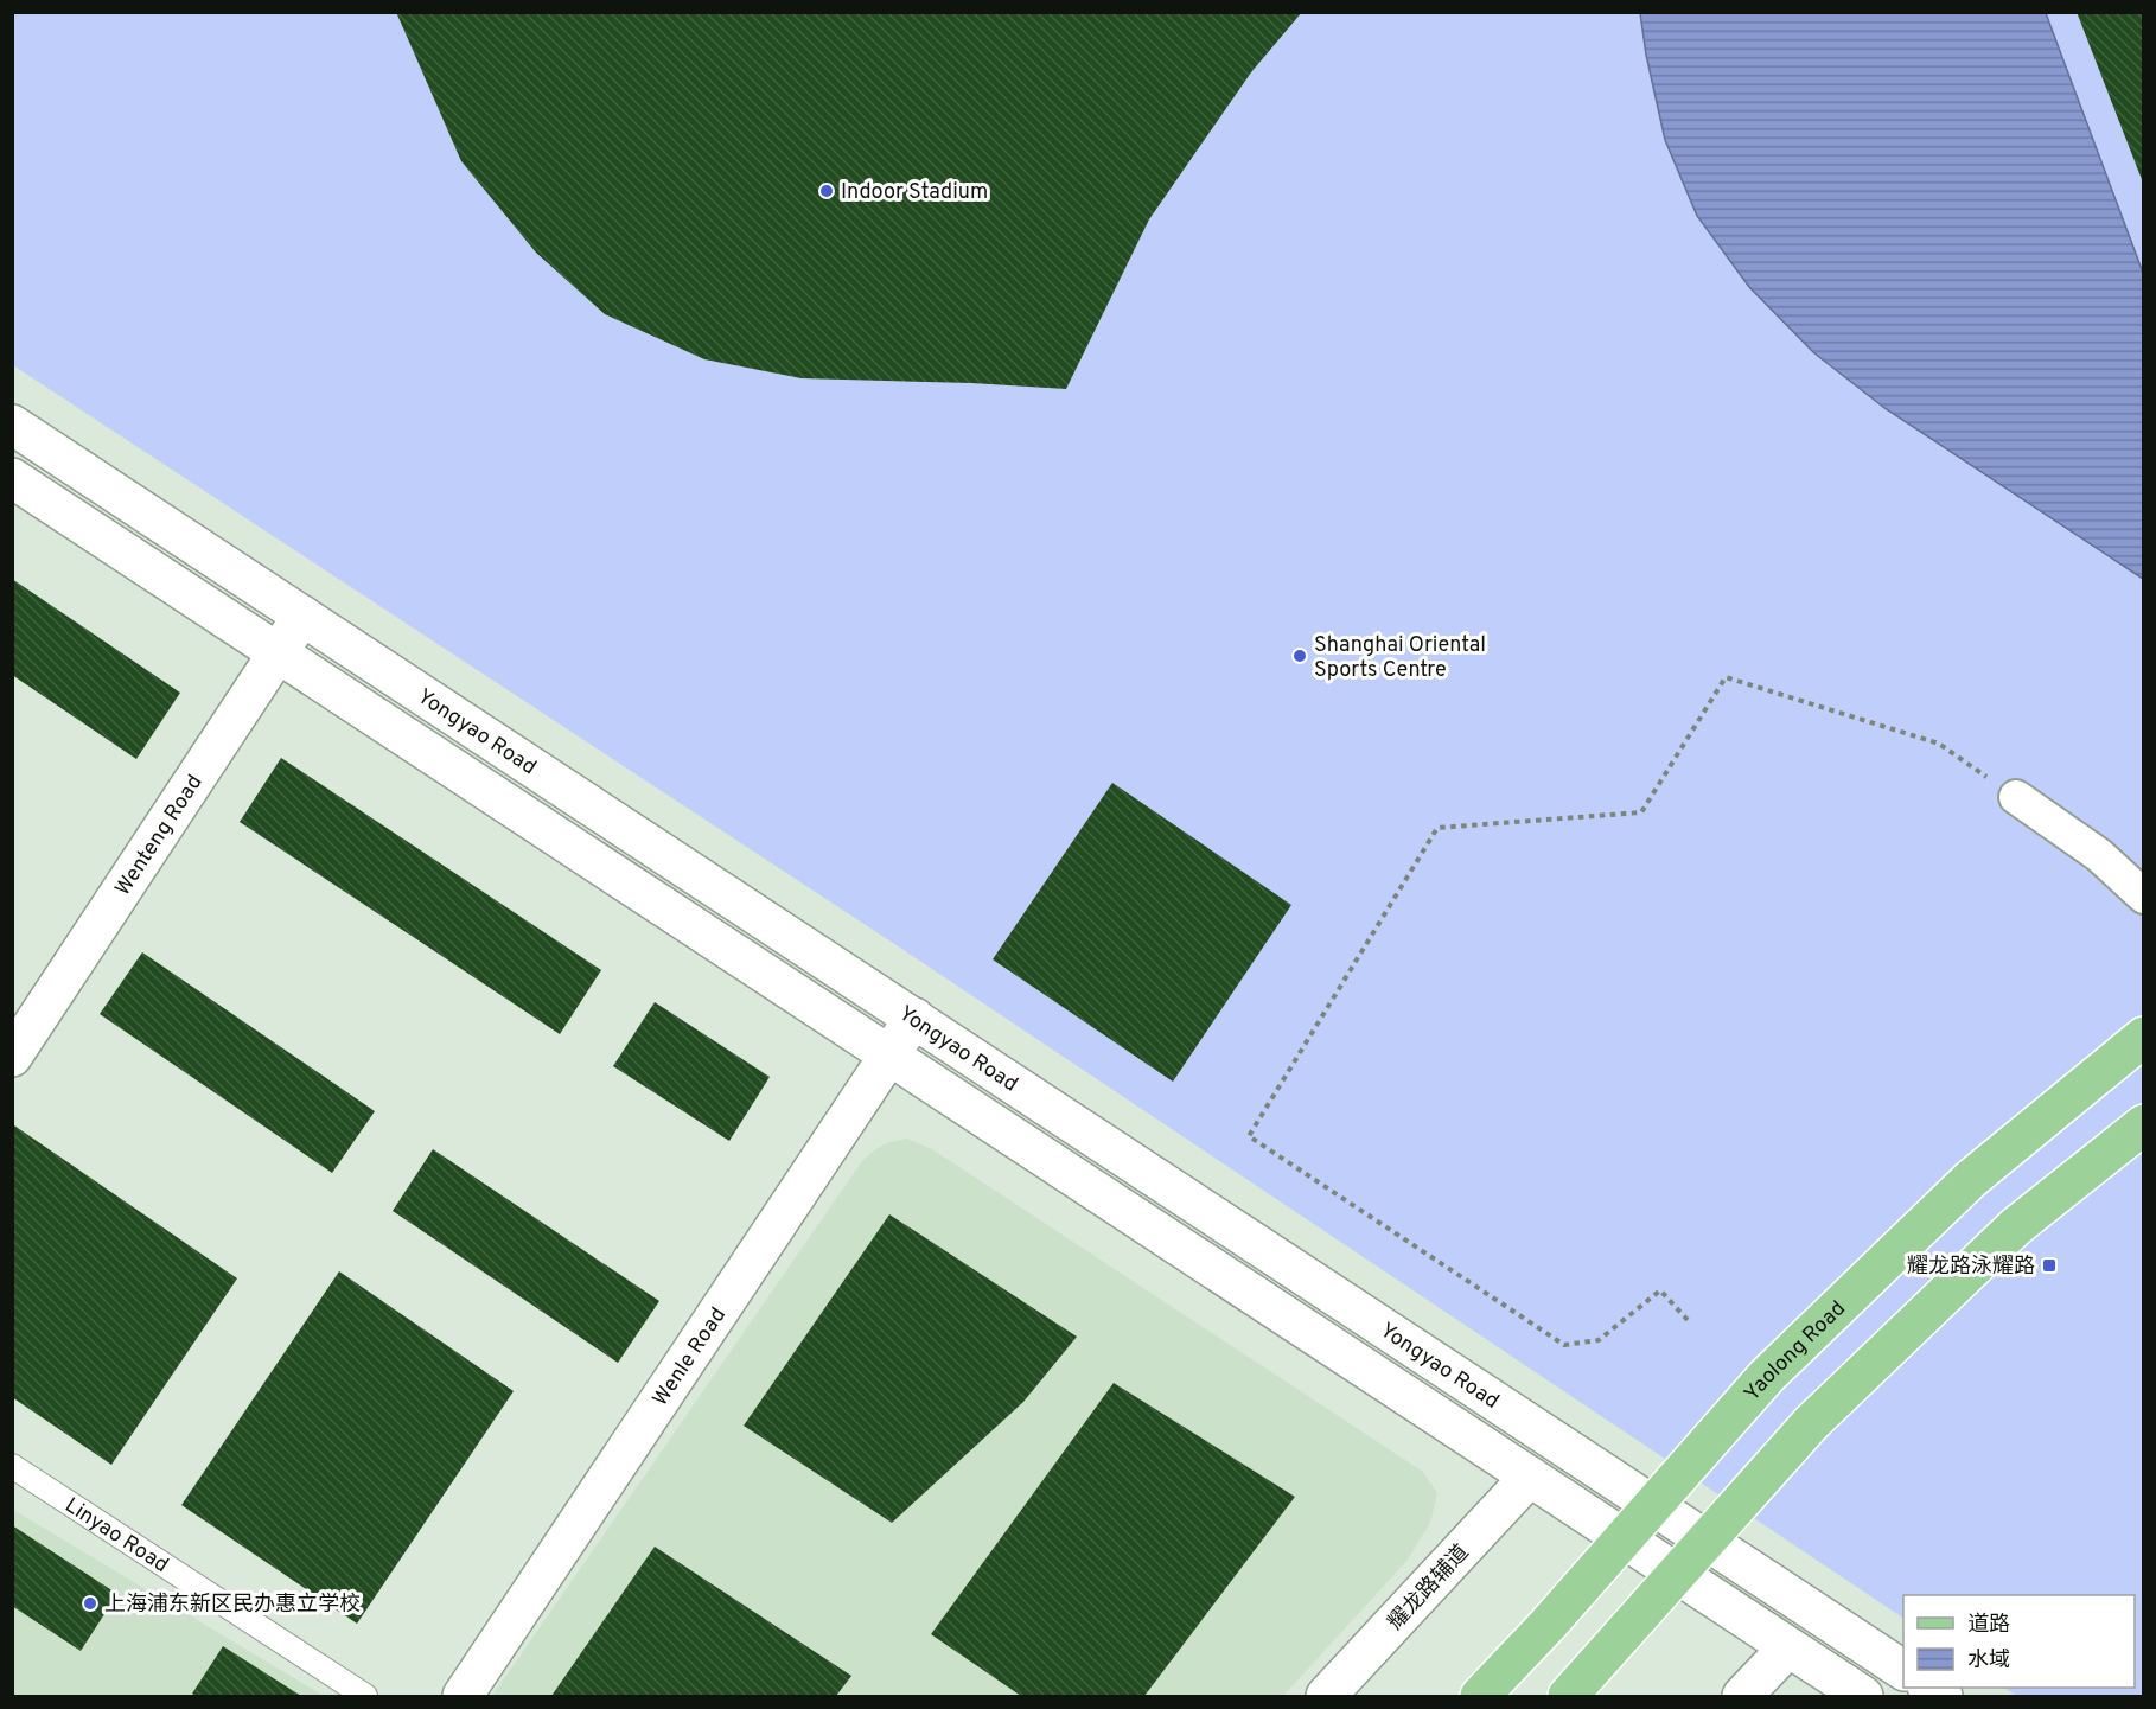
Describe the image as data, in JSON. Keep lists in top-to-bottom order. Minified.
{"streets":{"main road":["Yaolong Road"],"street":["Yongyao Road","Wenteng Road","Wenle Road","耀龙路辅道"],"lane":["Linyao Road"]},"crossings":[["Yongyao Road","Wenteng Road"],["Yongyao Road","Yaolong Road"],["Yongyao Road","Wenle Road"],["Yongyao Road","耀龙路辅道"]],"places":{"other":["Indoor Stadium","Shanghai Oriental Sports Centre","上海浦东新区民办惠立学校"],"transit":["耀龙路泳耀路"]},"legend":["道路","水域"]}
